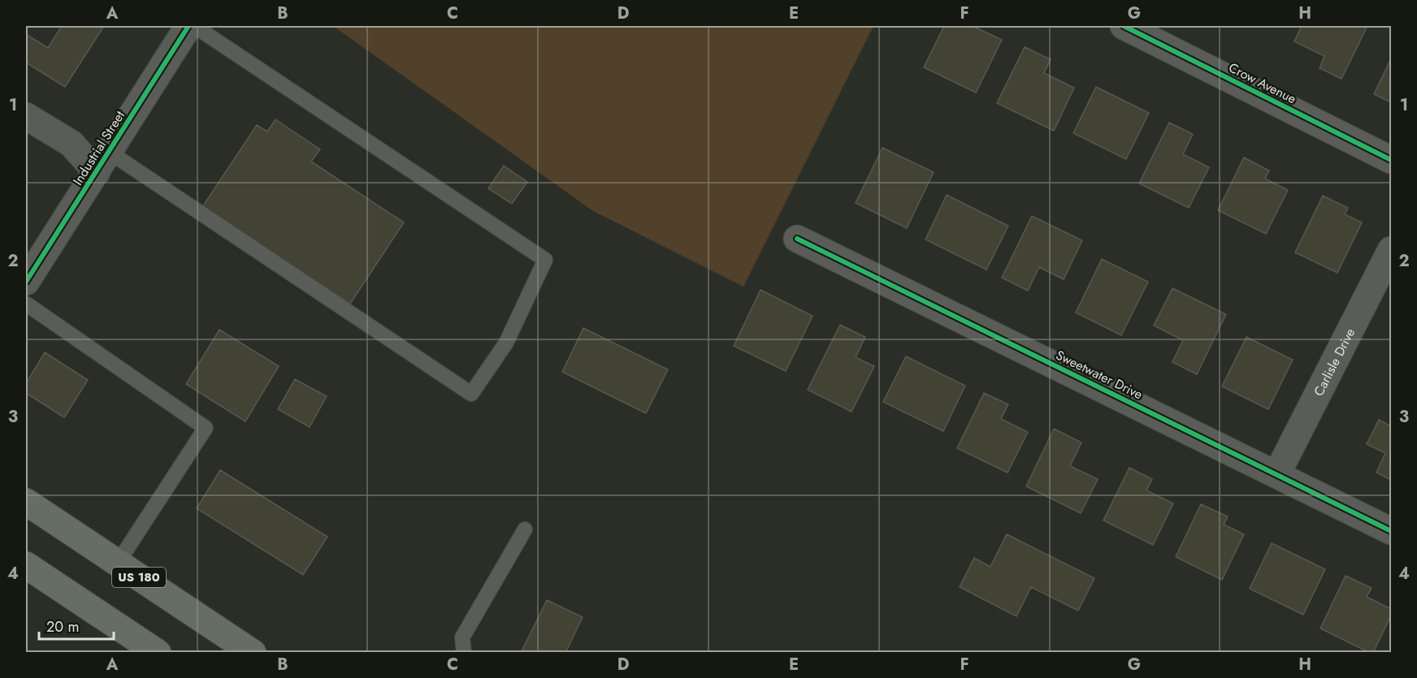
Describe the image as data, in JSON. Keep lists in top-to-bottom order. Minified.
{"streets":{"main road":["US 180"],"street":["Crow Avenue","Industrial Street","Carlisle Drive","Sweetwater Drive"]},"crossings":[["Carlisle Drive","Sweetwater Drive"]],"scale_bar":"20 m","grid":{"columns":["A","B","C","D","E","F","G","H"],"rows":["1","2","3","4"]}}
